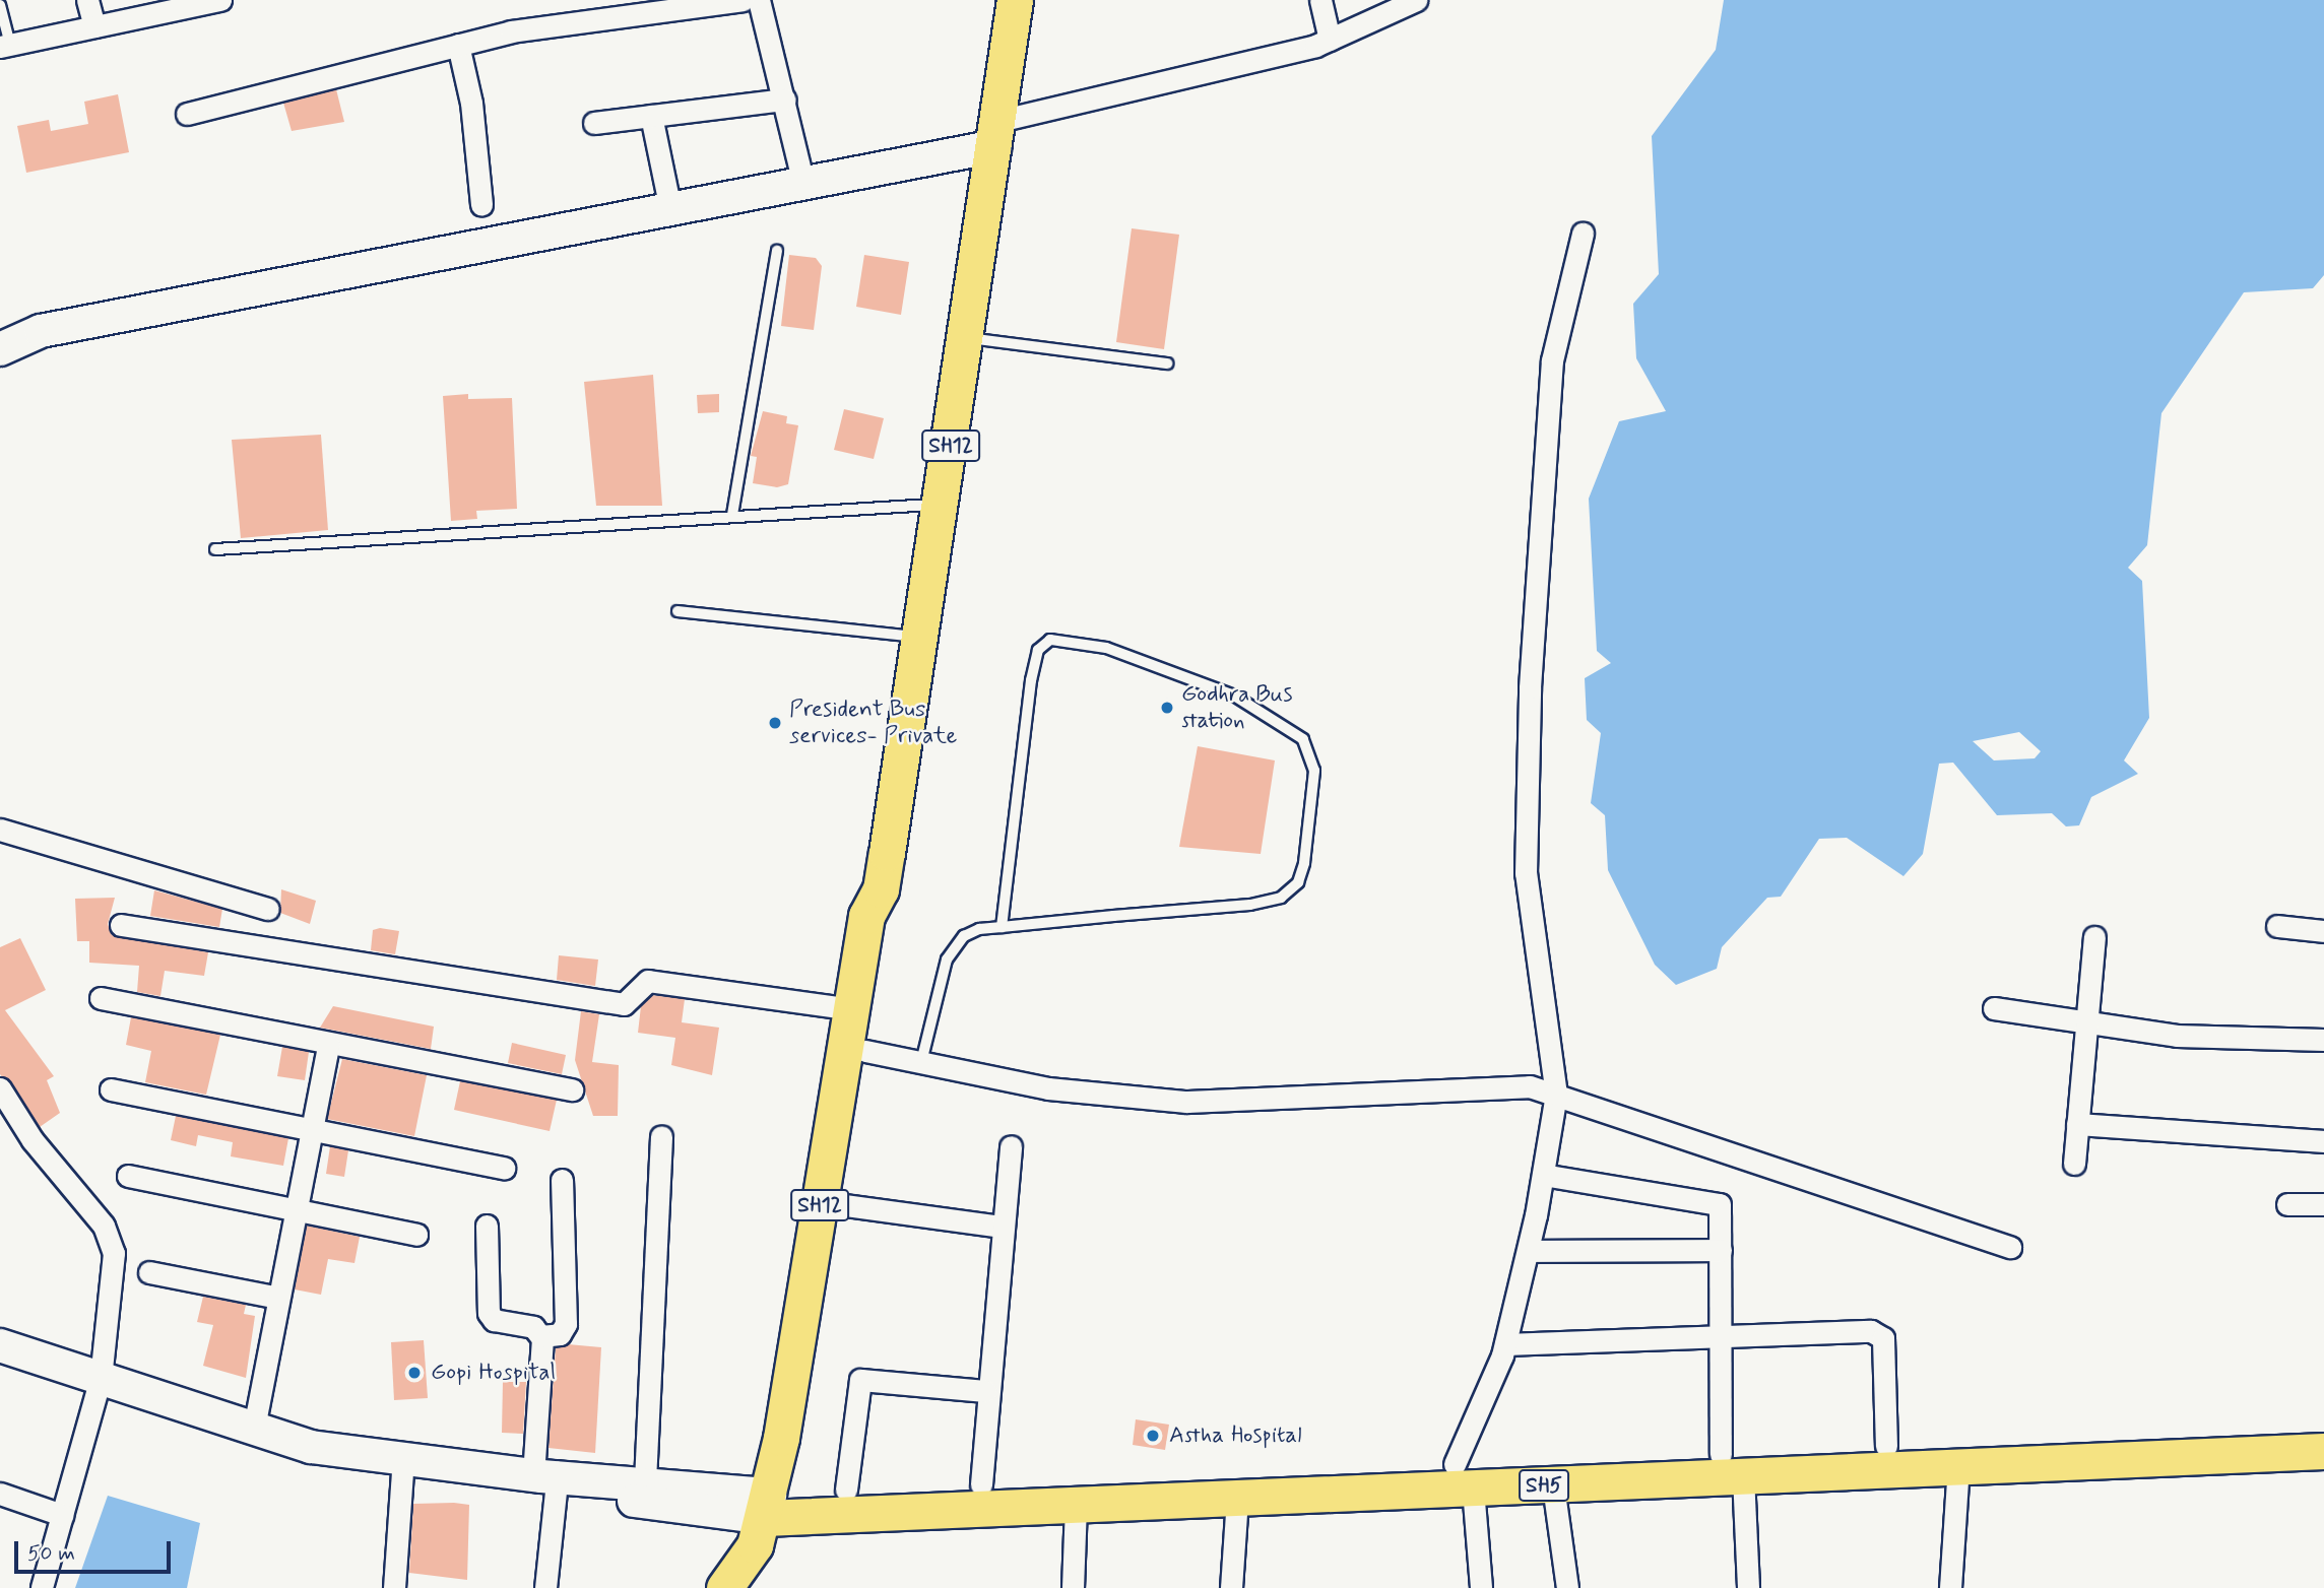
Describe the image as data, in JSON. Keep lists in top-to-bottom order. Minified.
{"streets":{"main road":["SH12","SH5"]},"crossings":[["SH12","SH5"]],"places":["Godhra Bus station","President Bus services- Private","Gopi Hospital","Astha Hospital"],"scale_bar":"50 m"}
